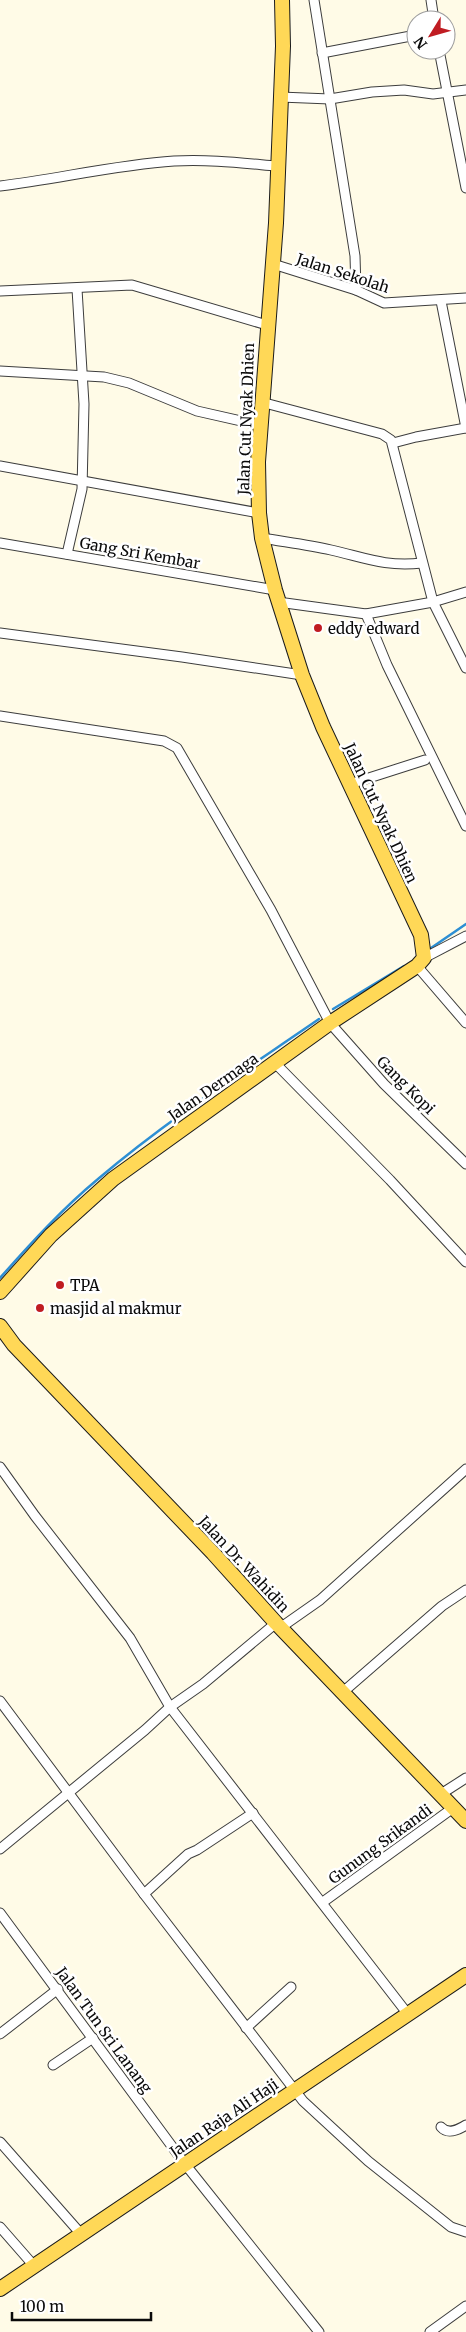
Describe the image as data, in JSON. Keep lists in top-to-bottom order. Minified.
{"streets":{"main road":["Jalan Cut Nyak Dhien","Jalan Dermaga","Jalan Dr. Wahidin","Jalan Raja Ali Haji"],"street":["Jalan Sekolah","Gang Sri Kembar","Gang Kopi","Gunung Srikandi","Jalan Tun Sri Lanang"]},"crossings":[["Jalan Sekolah","Jalan Cut Nyak Dhien"],["Jalan Cut Nyak Dhien","Gang Sri Kembar"],["Jalan Cut Nyak Dhien","Jalan Dermaga"],["Gang Kopi","Jalan Dermaga"],["Jalan Dr. Wahidin","Gunung Srikandi"],["Jalan Tun Sri Lanang","Jalan Raja Ali Haji"]],"places":["eddy edward","TPA","masjid al makmur"],"scale_bar":"100 m","north":"bottom left"}
